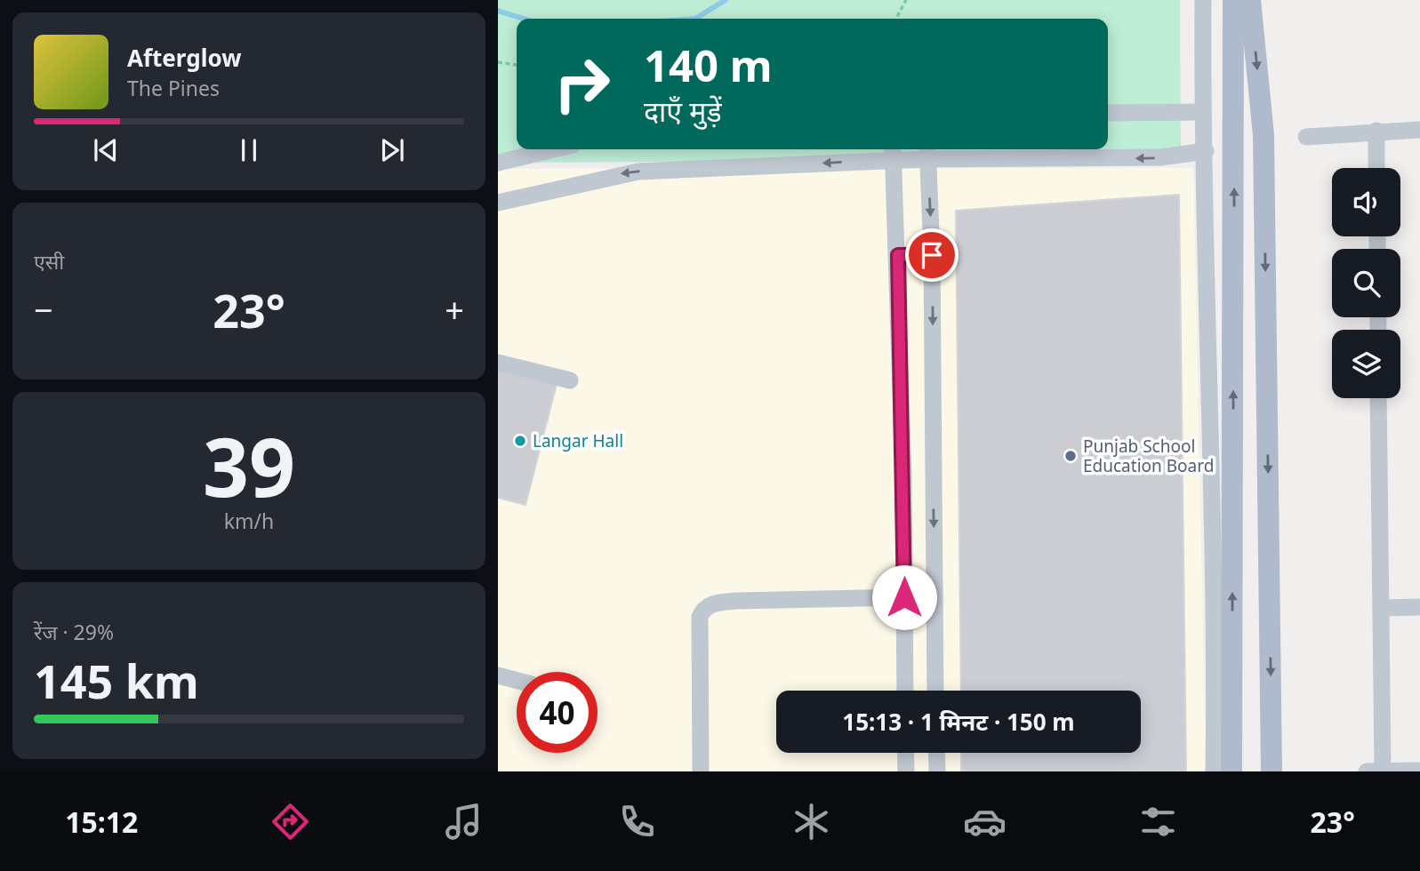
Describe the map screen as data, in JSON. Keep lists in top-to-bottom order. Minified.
{"places":["Langar Hall","Punjab School Education Board"],"page":{"turn":["140 m","दाएँ मुड़ें"],"song":["Afterglow","The Pines"],"tile":["एसी",["39","km/h"],["रेंज · 29%","145 km"]],"heat":["−","23°","+"],"limit":"40","trip":"15:13 · 1 मिनट · 150 m","tabs":["15:12","23°"]}}
